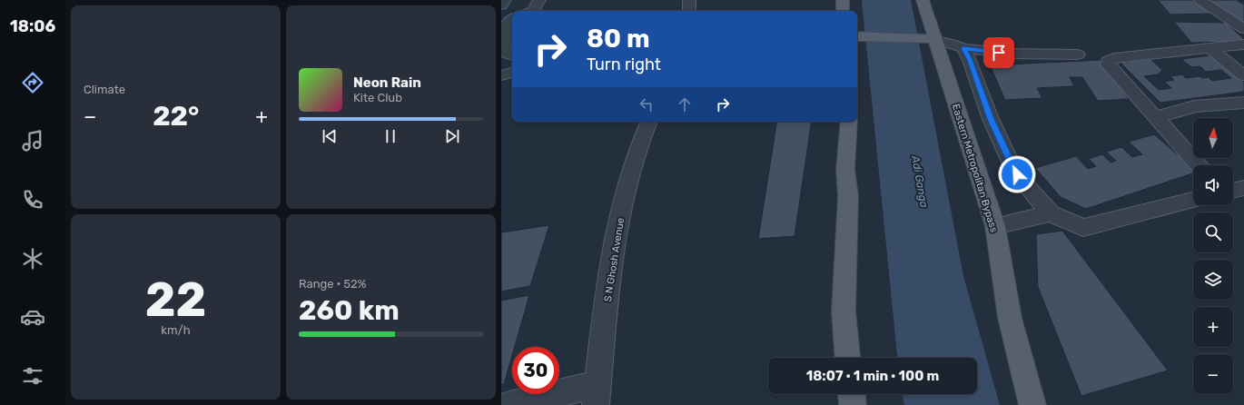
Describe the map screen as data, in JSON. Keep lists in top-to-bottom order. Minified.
{"streets":{"main road":["Eastern Metropolitan Bypass"],"street":["S N Ghosh Avenue"]},"water":["Adi Ganga"],"north":"top","page":{"tabs":"18:06","tile":["Climate",["22","km/h"],["Range · 52%","260 km"]],"turn":["80 m","Turn right"],"song":["Neon Rain","Kite Club"],"heat":["−","22°","+"],"map_buttons":["+","−"],"limit":"30","trip":"18:07 · 1 min · 100 m"}}
